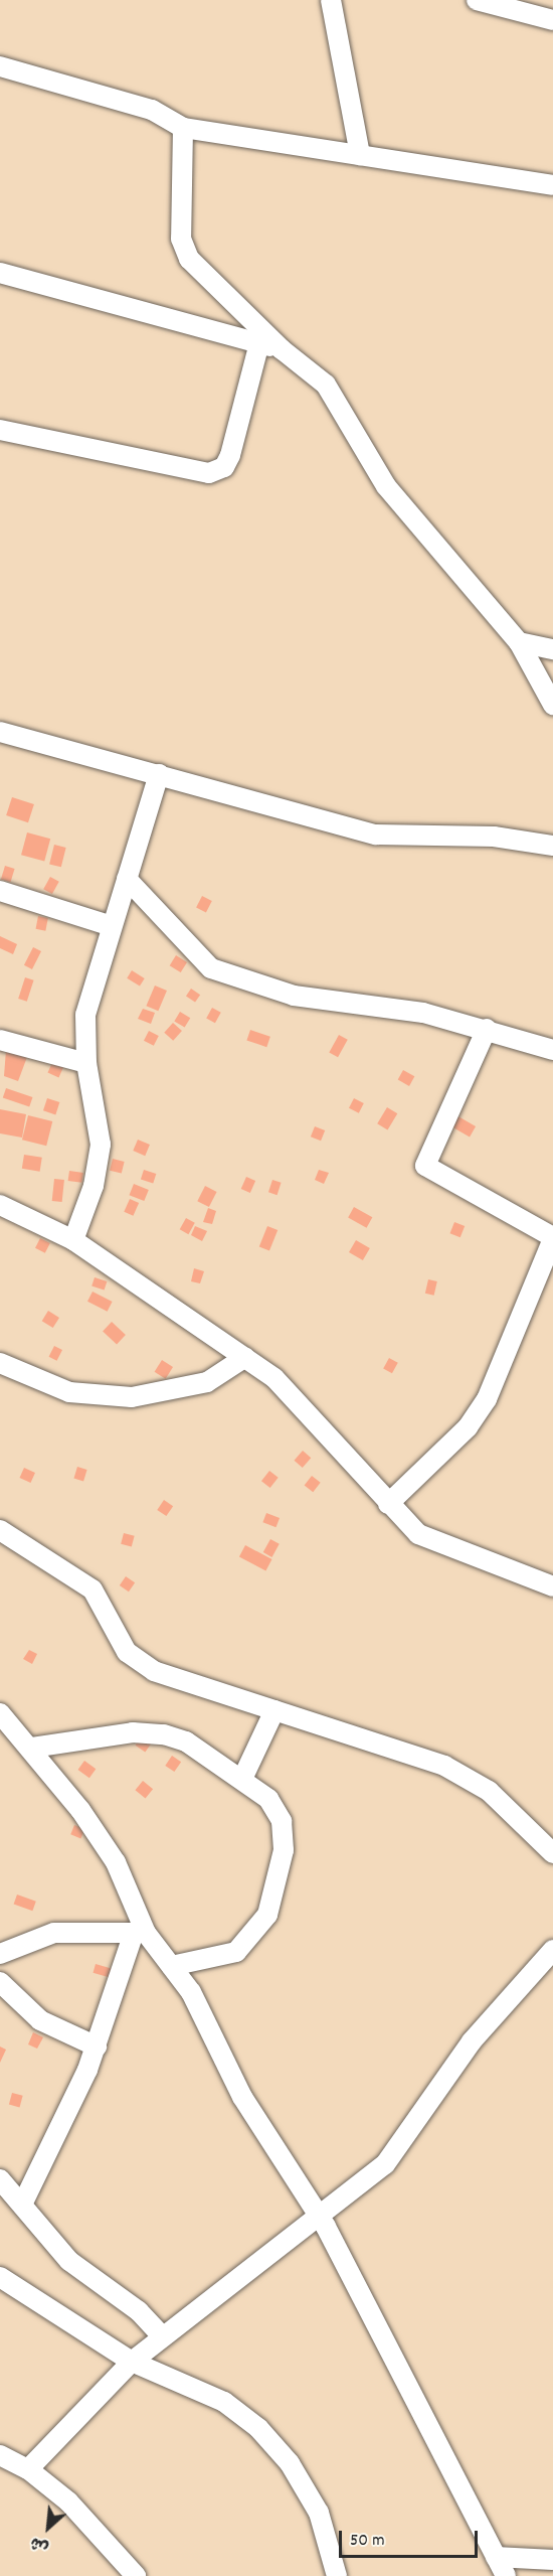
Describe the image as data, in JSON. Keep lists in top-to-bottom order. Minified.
{"scale_bar":"50 m","north":"bottom left"}
